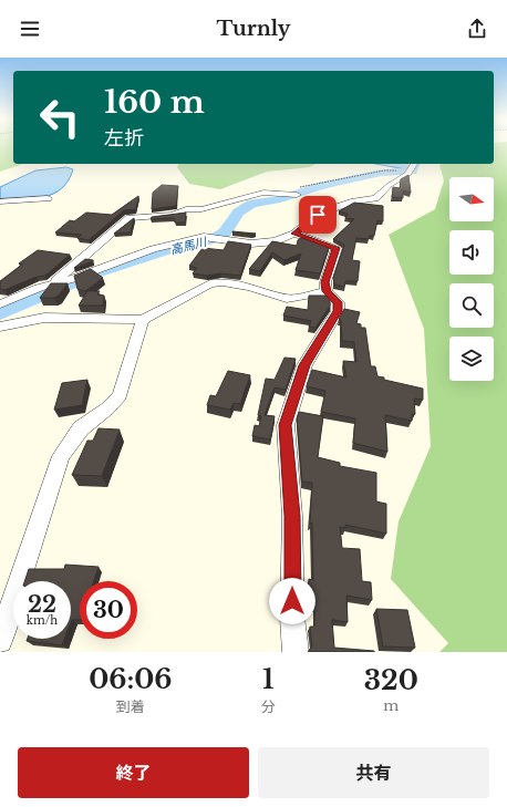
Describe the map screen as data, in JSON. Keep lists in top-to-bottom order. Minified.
{"water":["高馬川"],"north":"right","page":{"header":"Turnly","turn":["160 m","左折"],"speed":"22 km/h","limit":"30","eta":["06:06","到着","1","分","320","m"],"buttons":["終了","共有"]}}
